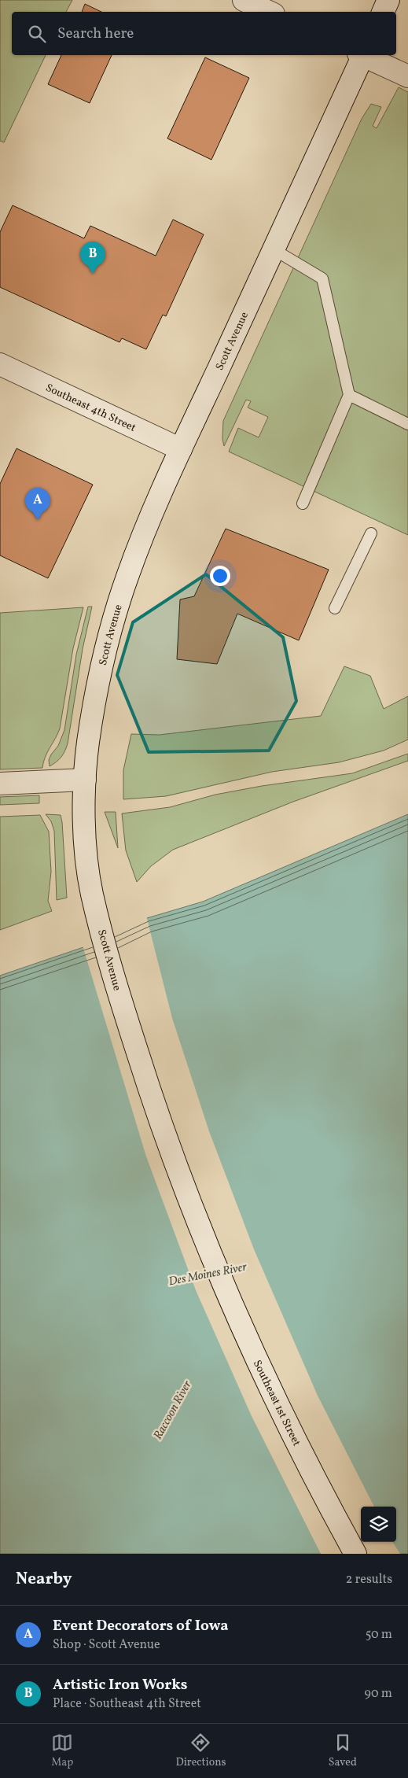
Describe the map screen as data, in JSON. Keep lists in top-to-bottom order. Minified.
{"streets":{"main road":["Scott Avenue","Southeast 4th Street","Southeast 1st Street"]},"crossings":[["Scott Avenue","Southeast 4th Street"],["Scott Avenue","Southeast 1st Street"]],"water":["Des Moines River","Raccoon River"],"page":{"search":"Search here","pins":["B","A"],"heading":["Nearby","2 results"],"list":[{"mark":"A","name":"Event Decorators of Iowa","note":"Shop · Scott Avenue","value":"50 m"},{"mark":"B","name":"Artistic Iron Works","note":"Place · Southeast 4th Street","value":"90 m"}],"nav":["Map","Directions","Saved"]}}
